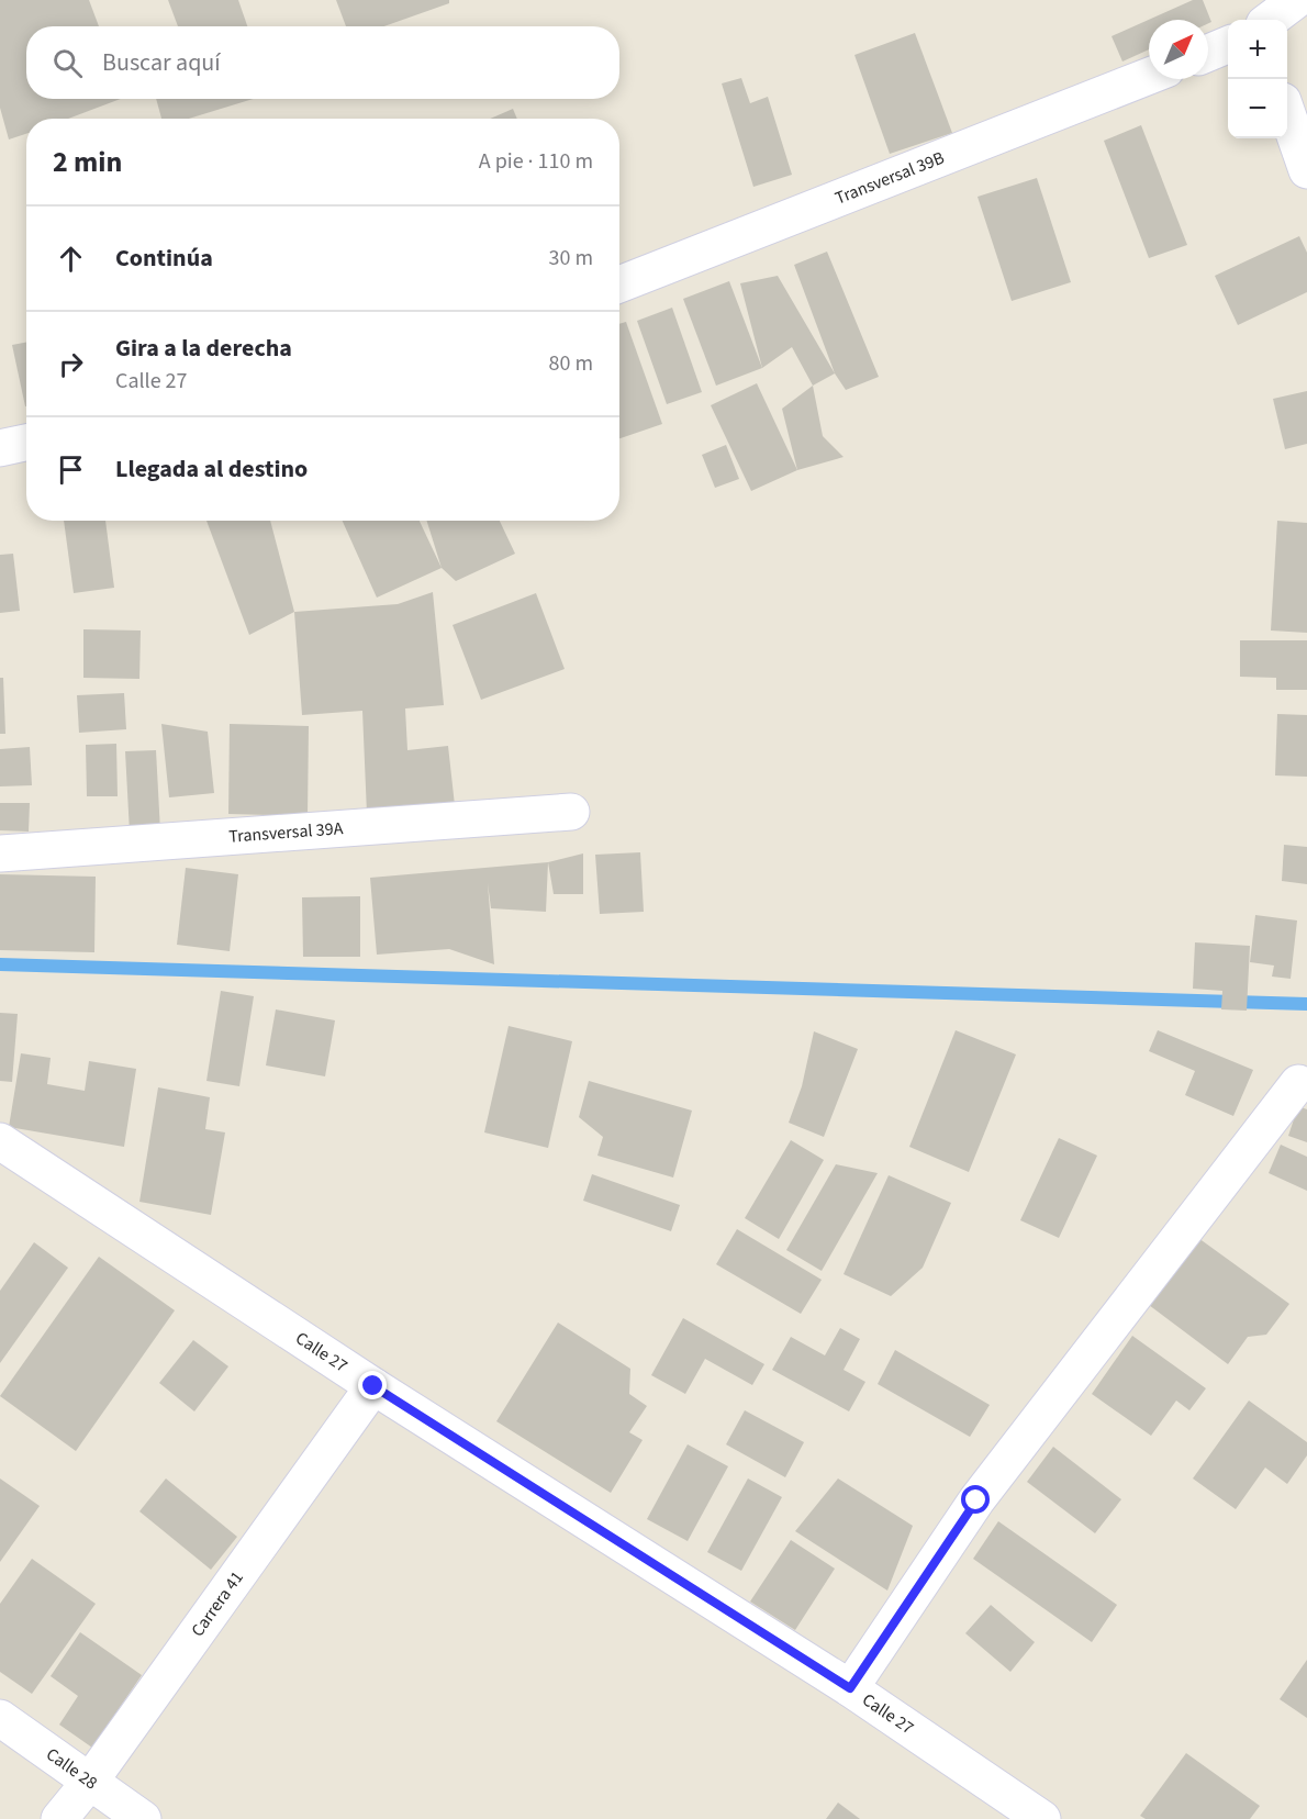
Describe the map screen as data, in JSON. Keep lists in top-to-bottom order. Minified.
{"streets":{"street":["Transversal 39B","Transversal 39A","Calle 27","Carrera 41","Calle 28"]},"crossings":[["Calle 27","Carrera 41"],["Carrera 41","Calle 28"]],"north":"top right","page":{"map_buttons":["+","−"],"search":"Buscar aquí","heading":["2 min","A pie · 110 m"],"list":[["Continúa","30 m"],["Gira a la derecha","Calle 27","80 m"],"Llegada al destino"]}}
